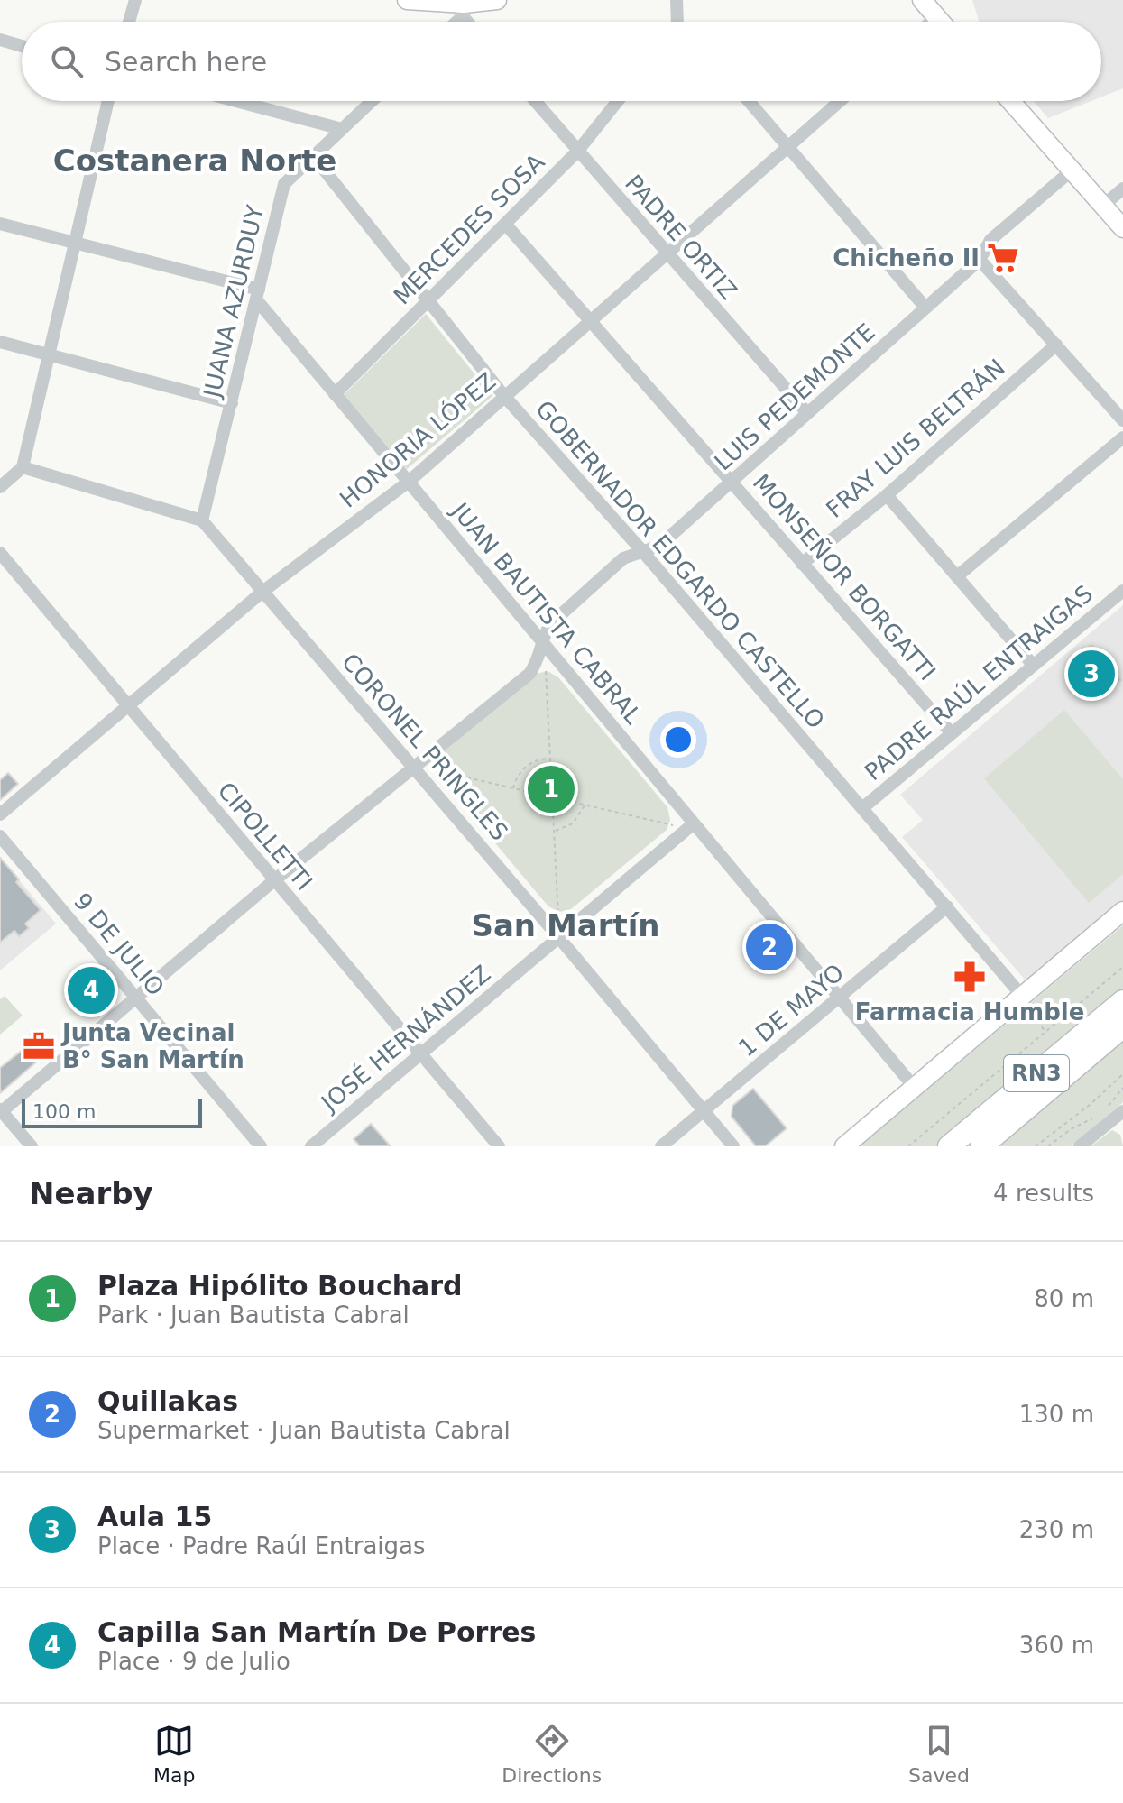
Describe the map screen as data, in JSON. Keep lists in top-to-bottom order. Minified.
{"streets":{"highway":["RN3"],"street":["MERCEDES SOSA","PADRE ORTIZ","JUANA AZURDUY","LUIS PEDEMONTE","FRAY LUIS BELTRÁN","HONORIA LÓPEZ","GOBERNADOR EDGARDO CASTELLO","MONSEÑOR BORGATTI","JUAN BAUTISTA CABRAL","PADRE RAÚL ENTRAIGAS","CORONEL PRINGLES","CIPOLLETTI","9 DE JULIO","1 DE MAYO","JOSÉ HERNÁNDEZ"]},"crossings":[["MERCEDES SOSA","PADRE ORTIZ"],["MERCEDES SOSA","GOBERNADOR EDGARDO CASTELLO"],["MERCEDES SOSA","MONSEÑOR BORGATTI"],["MERCEDES SOSA","JUAN BAUTISTA CABRAL"],["PADRE ORTIZ","LUIS PEDEMONTE"],["PADRE ORTIZ","HONORIA LÓPEZ"],["JUANA AZURDUY","GOBERNADOR EDGARDO CASTELLO"],["JUANA AZURDUY","JUAN BAUTISTA CABRAL"],["JUANA AZURDUY","CORONEL PRINGLES"],["LUIS PEDEMONTE","GOBERNADOR EDGARDO CASTELLO"],["LUIS PEDEMONTE","MONSEÑOR BORGATTI"],["LUIS PEDEMONTE","JUAN BAUTISTA CABRAL"],["LUIS PEDEMONTE","CORONEL PRINGLES"],["LUIS PEDEMONTE","CIPOLLETTI"],["LUIS PEDEMONTE","9 DE JULIO"],["FRAY LUIS BELTRÁN","MONSEÑOR BORGATTI"],["HONORIA LÓPEZ","GOBERNADOR EDGARDO CASTELLO"],["HONORIA LÓPEZ","MONSEÑOR BORGATTI"],["HONORIA LÓPEZ","JUAN BAUTISTA CABRAL"],["HONORIA LÓPEZ","CORONEL PRINGLES"],["HONORIA LÓPEZ","CIPOLLETTI"],["GOBERNADOR EDGARDO CASTELLO","PADRE RAÚL ENTRAIGAS"],["GOBERNADOR EDGARDO CASTELLO","1 DE MAYO"],["MONSEÑOR BORGATTI","PADRE RAÚL ENTRAIGAS"],["JUAN BAUTISTA CABRAL","1 DE MAYO"],["JUAN BAUTISTA CABRAL","JOSÉ HERNÁNDEZ"],["CORONEL PRINGLES","1 DE MAYO"],["CORONEL PRINGLES","JOSÉ HERNÁNDEZ"],["CIPOLLETTI","JOSÉ HERNÁNDEZ"]],"districts":["Costanera Norte","San Martín"],"places":{"supermarket":["Chicheño II"],"pharmacy":["Farmacia Humble"],"office":["Junta Vecinal B° San Martín"]},"scale_bar":"100 m","page":{"search":"Search here","pins":["3","1","2","4"],"scale":"100 m","heading":["Nearby","4 results"],"list":[{"mark":"1","name":"Plaza Hipólito Bouchard","note":"Park · Juan Bautista Cabral","value":"80 m"},{"mark":"2","name":"Quillakas","note":"Supermarket · Juan Bautista Cabral","value":"130 m"},{"mark":"3","name":"Aula 15","note":"Place · Padre Raúl Entraigas","value":"230 m"},{"mark":"4","name":"Capilla San Martín De Porres","note":"Place · 9 de Julio","value":"360 m"}],"nav":["Map","Directions","Saved"]}}
